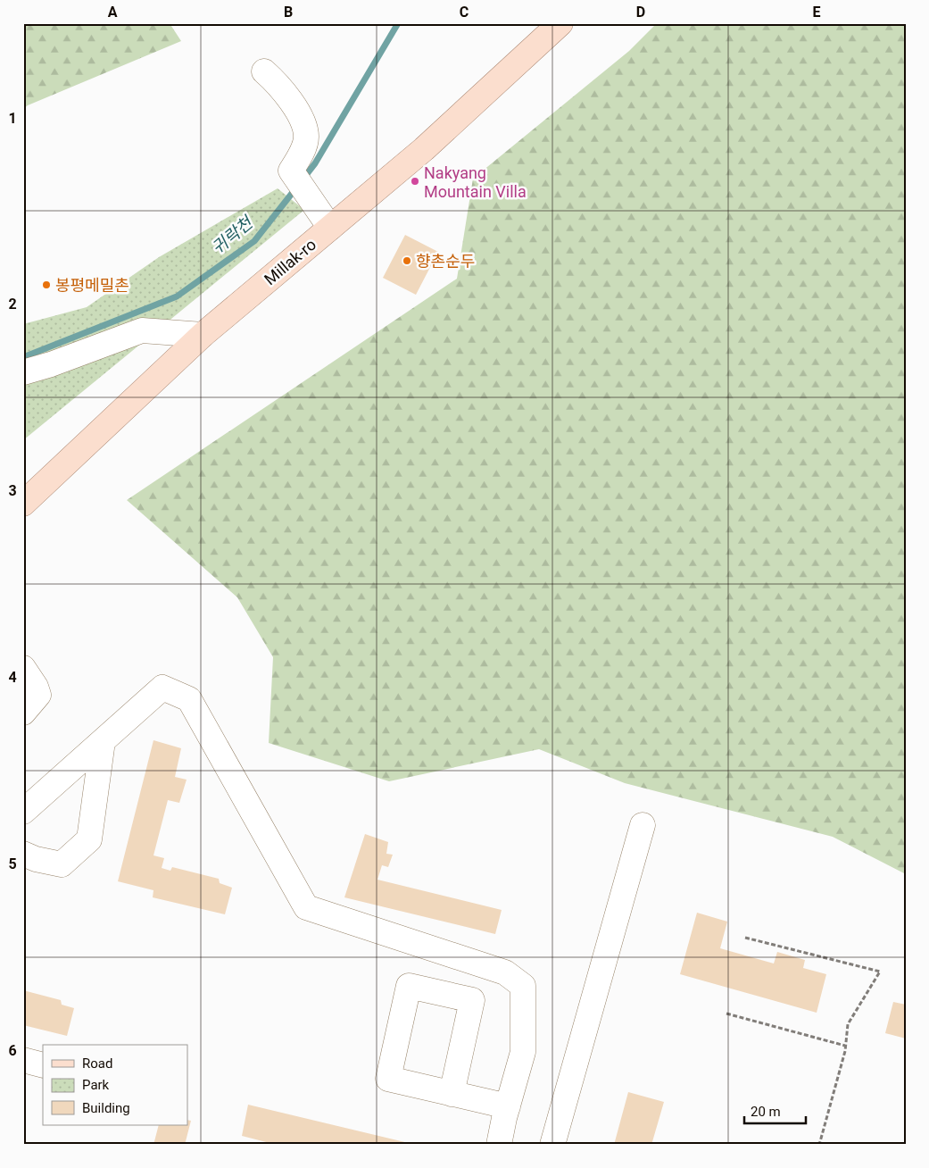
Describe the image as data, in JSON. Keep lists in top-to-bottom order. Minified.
{"streets":{"main road":["Millak-ro"]},"water":["귀락천"],"places":["Nakyang Mountain Villa","향촌순두","봉평메밀촌"],"legend":["Road","Park","Building"],"scale_bar":"20 m","grid":{"columns":["A","B","C","D","E"],"rows":["1","2","3","4","5","6"]}}
